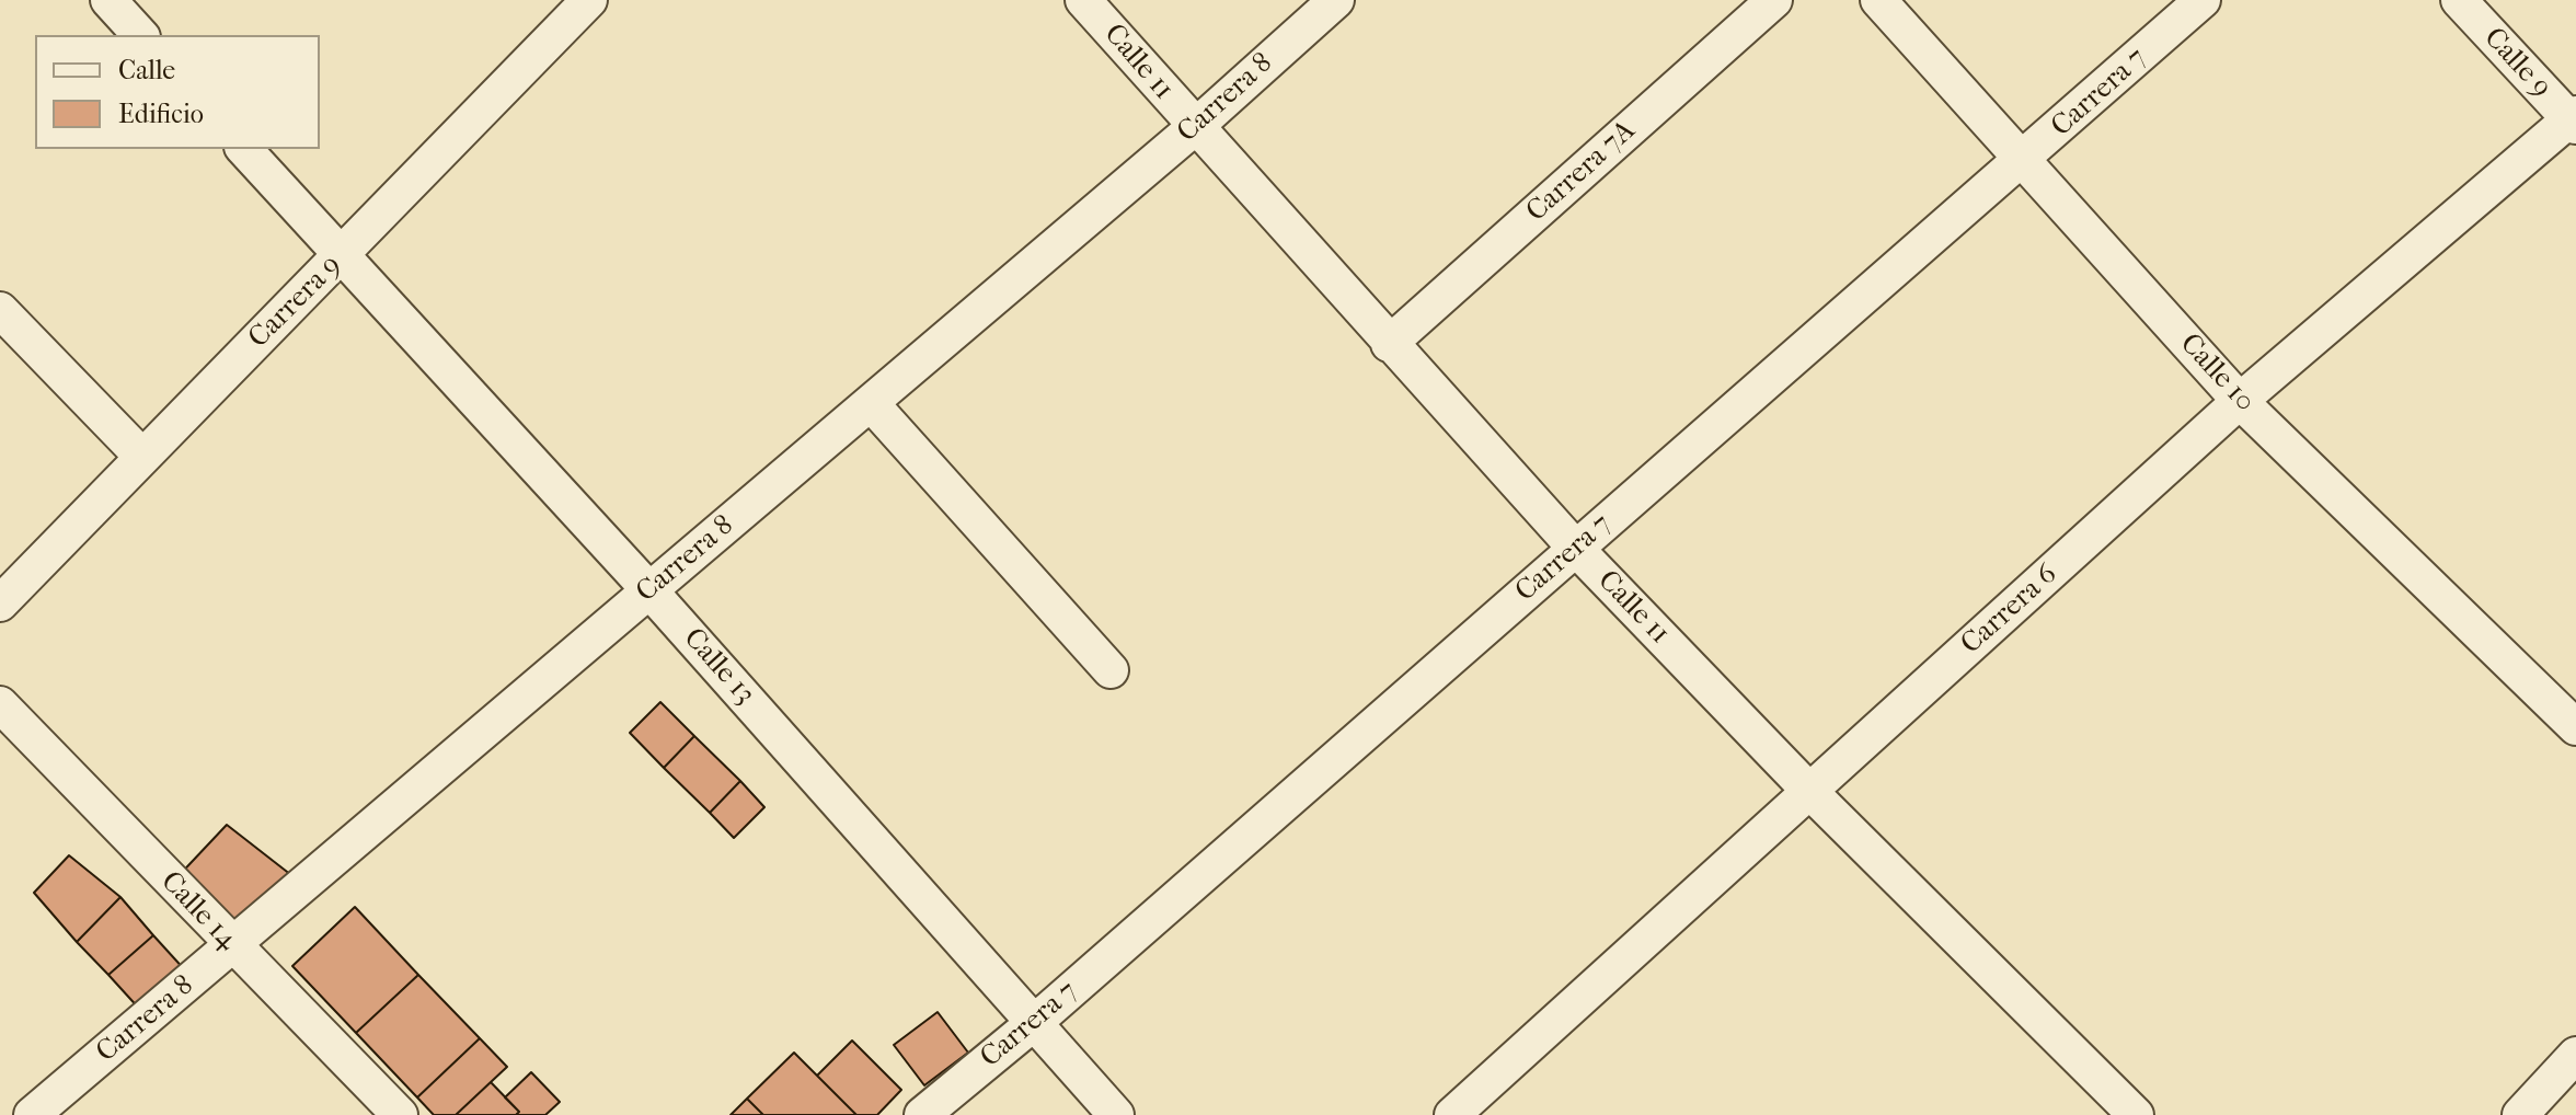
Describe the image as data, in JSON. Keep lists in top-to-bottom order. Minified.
{"streets":{"street":["Calle 11","Calle 9","Carrera 7","Carrera 8","Carrera 7A","Carrera 9","Calle 10","Carrera 6","Calle 13","Calle 14"]},"crossings":[["Calle 11","Carrera 7"],["Calle 11","Carrera 8"],["Calle 11","Carrera 7A"],["Calle 11","Carrera 6"],["Calle 9","Carrera 6"],["Carrera 7","Calle 10"],["Carrera 7","Calle 13"],["Carrera 8","Calle 13"],["Carrera 8","Calle 14"],["Carrera 9","Calle 13"],["Calle 10","Carrera 6"]],"legend":["Calle","Edificio"]}
